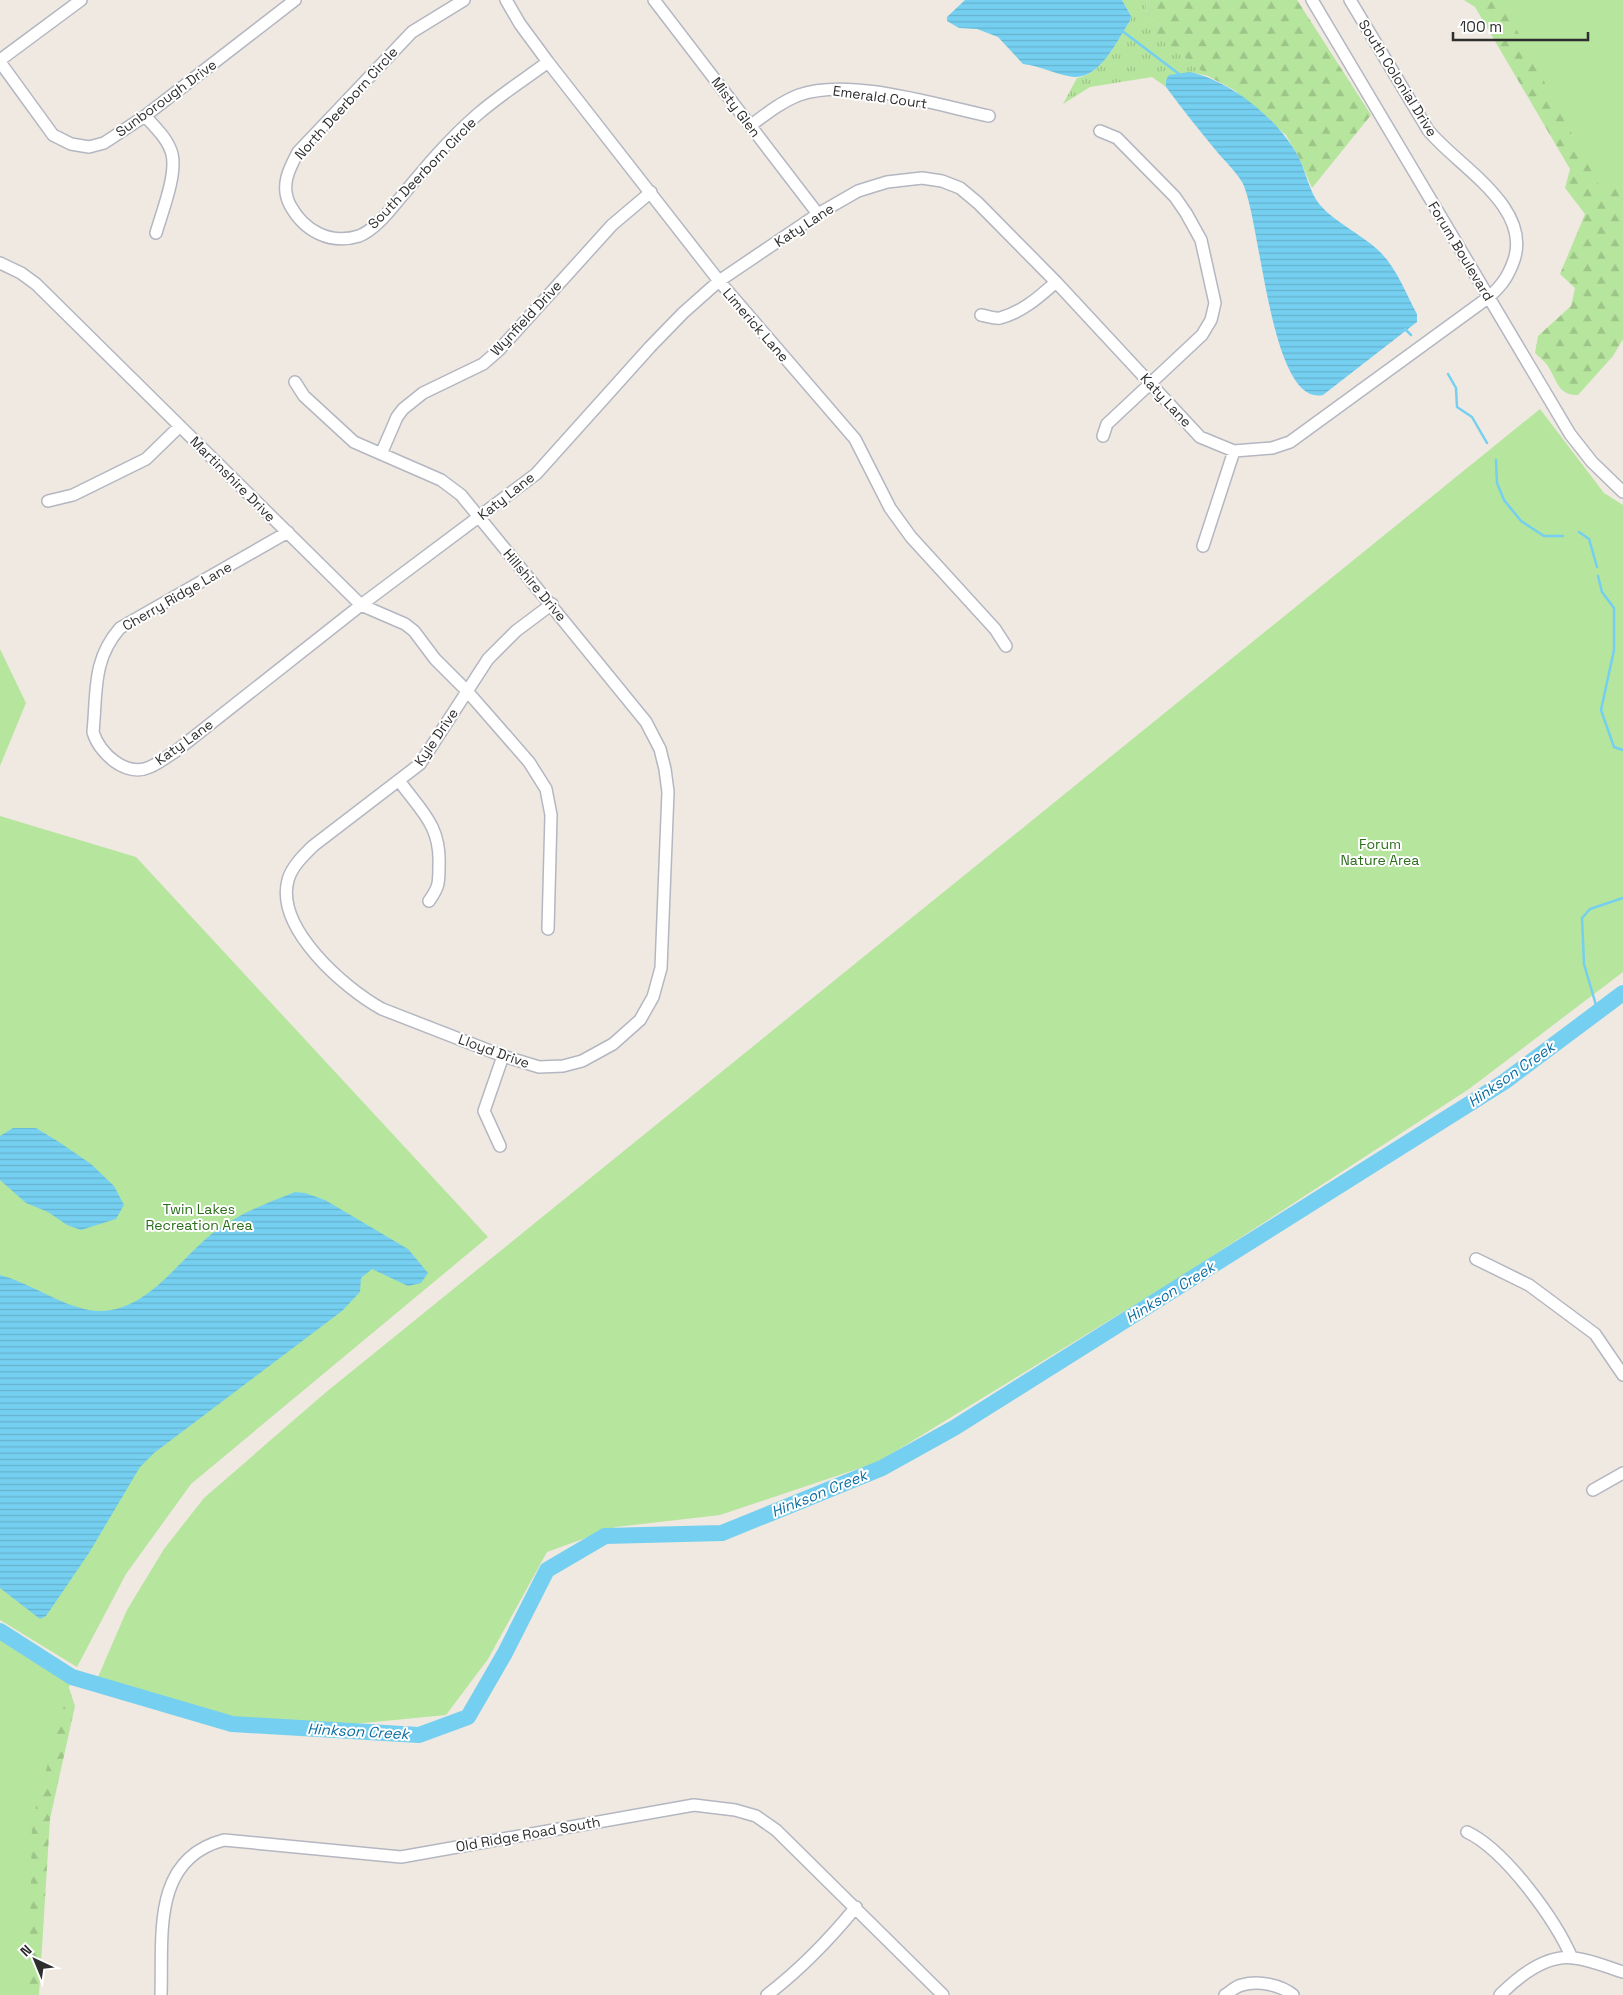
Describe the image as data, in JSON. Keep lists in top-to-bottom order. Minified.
{"streets":{"street":["South Colonial Drive","Emerald Court","Sunborough Drive","North Deerborn Circle","Misty Glen","South Deerborn Circle","Katy Lane","Forum Boulevard","Wynfield Drive","Limerick Lane","Martinshire Drive","Hillshire Drive","Cherry Ridge Lane","Kyle Drive","Lloyd Drive","Old Ridge Road South"]},"crossings":[["South Colonial Drive","Katy Lane"],["South Colonial Drive","Forum Boulevard"],["Emerald Court","Misty Glen"],["North Deerborn Circle","South Deerborn Circle"],["Misty Glen","Katy Lane"],["South Deerborn Circle","Limerick Lane"],["Katy Lane","Forum Boulevard"],["Katy Lane","Limerick Lane"],["Katy Lane","Martinshire Drive"],["Katy Lane","Hillshire Drive"],["Katy Lane","Cherry Ridge Lane"],["Wynfield Drive","Limerick Lane"],["Wynfield Drive","Hillshire Drive"],["Martinshire Drive","Cherry Ridge Lane"],["Martinshire Drive","Kyle Drive"],["Hillshire Drive","Kyle Drive"],["Hillshire Drive","Lloyd Drive"],["Kyle Drive","Lloyd Drive"]],"water":["Hinkson Creek"],"parks":["Forum Nature Area","Twin Lakes Recreation Area"],"scale_bar":"100 m","north":"top left"}
